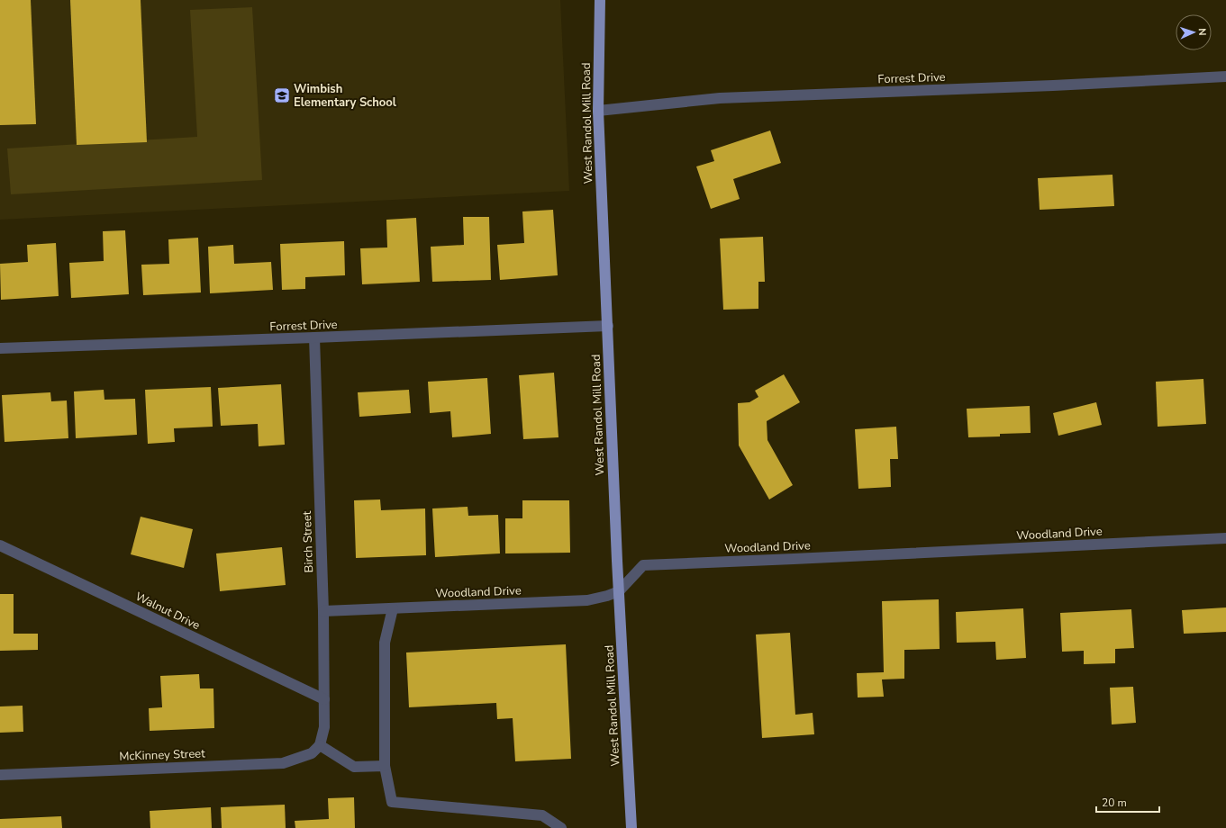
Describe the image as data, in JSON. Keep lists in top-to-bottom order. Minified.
{"streets":{"main road":["West Randol Mill Road"],"street":["Forrest Drive","Woodland Drive","Birch Street","Walnut Drive","McKinney Street"]},"crossings":[["Forrest Drive","West Randol Mill Road"],["Forrest Drive","Birch Street"],["West Randol Mill Road","Woodland Drive"],["Woodland Drive","Birch Street"],["Birch Street","Walnut Drive"],["Birch Street","McKinney Street"]],"places":{"school or university":["Wimbish Elementary School"]},"scale_bar":"20 m","north":"right"}
